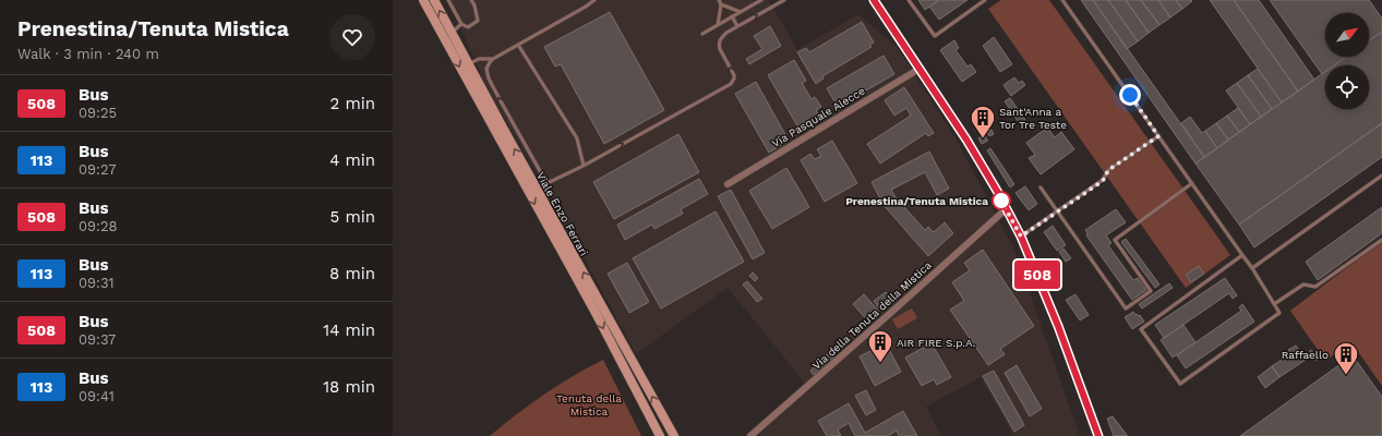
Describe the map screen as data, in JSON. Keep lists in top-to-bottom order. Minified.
{"streets":{"main road":["Viale Enzo Ferrari"],"street":["Via Pasquale Alecce","Via della Tenuta della Mistica"]},"parks":["Tenuta della Mistica"],"places":{"building":["Sant'Anna a Tor Tre Teste","AIR FIRE S.p.A.","Raffaello"],"other":["Prenestina/Tenuta Mistica"]},"lines":["bus line 508"],"north":"top right","page":{"heading":["Prenestina/Tenuta Mistica","Walk · 3 min · 240 m"],"on_map":"508","list":[{"mark":"508","name":"Bus","note":"09:25","value":"2 min"},{"mark":"113","name":"Bus","note":"09:27","value":"4 min"},{"mark":"508","name":"Bus","note":"09:28","value":"5 min"},{"mark":"113","name":"Bus","note":"09:31","value":"8 min"},{"mark":"508","name":"Bus","note":"09:37","value":"14 min"},{"mark":"113","name":"Bus","note":"09:41","value":"18 min"}]}}
